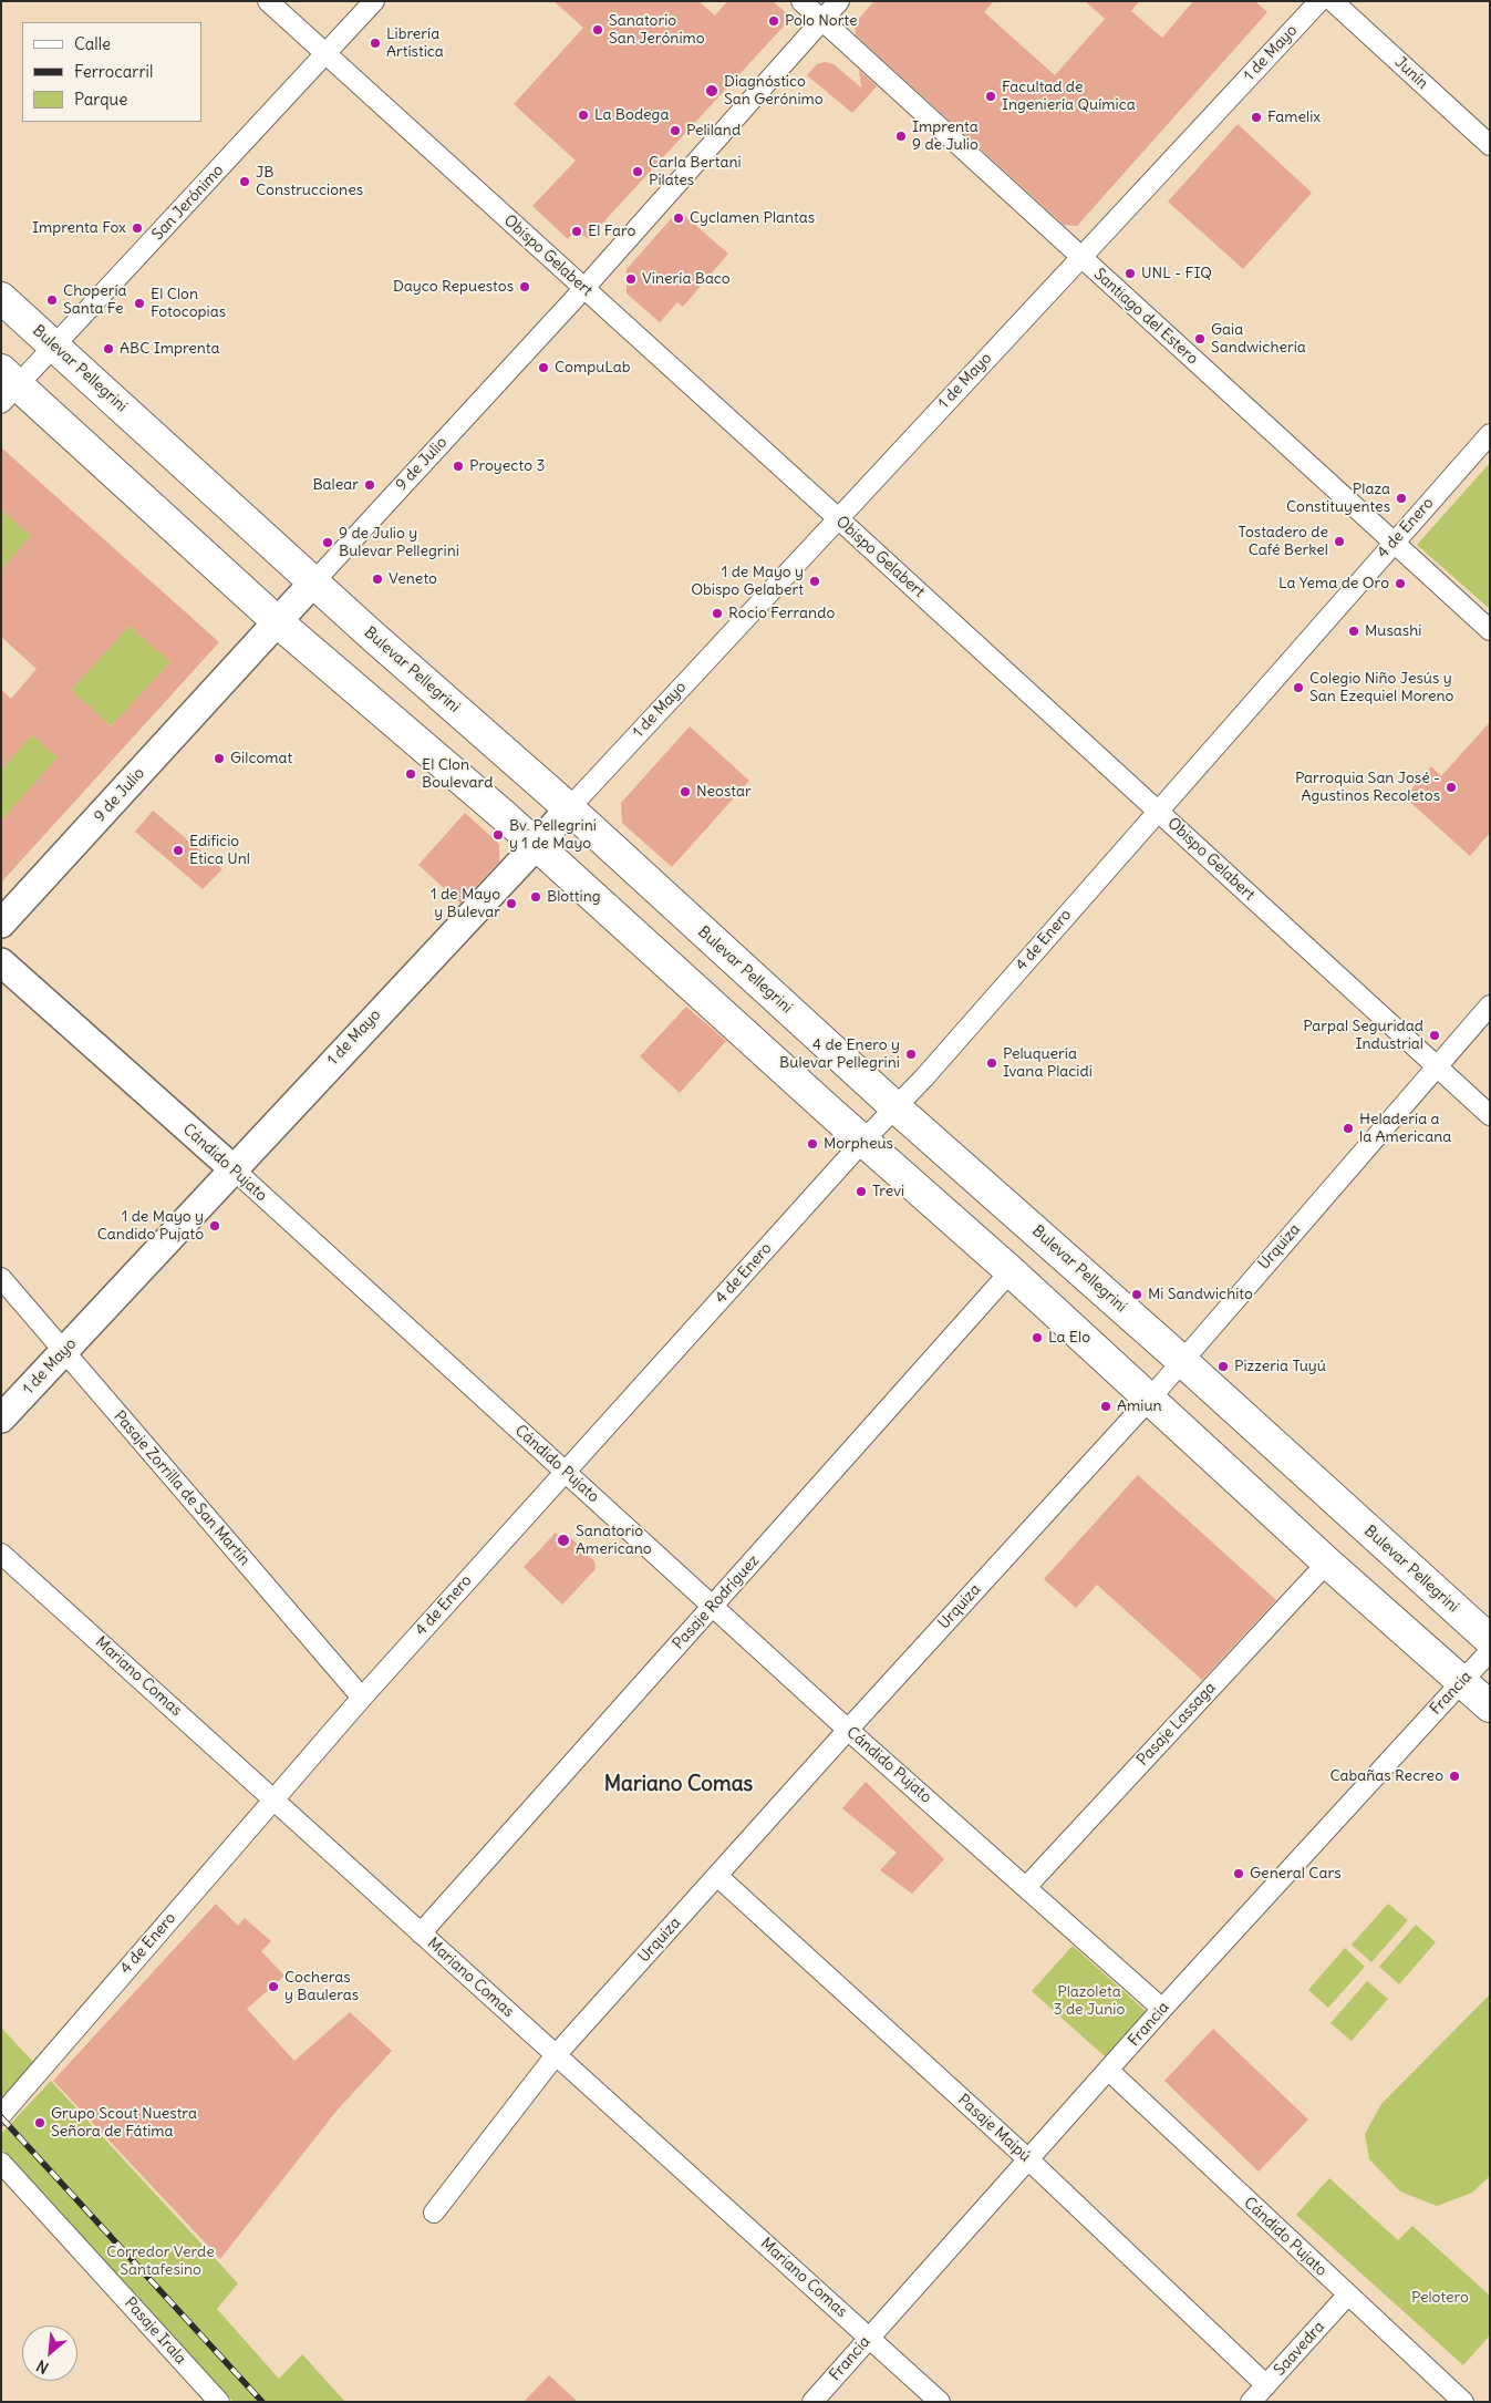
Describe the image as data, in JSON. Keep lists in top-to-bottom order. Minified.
{"streets":{"main road":["1 de Mayo","Bulevar Pellegrini","9 de Julio","Cándido Pujato"],"street":["Junín","San Jerónimo","Obispo Gelabert","Santiago del Estero","4 de Enero","Urquiza","Pasaje Zorrilla de San Martín","Pasaje Rodríguez","Mariano Comas","Francia","Pasaje Lassaga","Pasaje Maipú","Pasaje Irala","Saavedra"]},"crossings":[["1 de Mayo","Obispo Gelabert"],["1 de Mayo","Santiago del Estero"],["1 de Mayo","Bulevar Pellegrini"],["1 de Mayo","Cándido Pujato"],["1 de Mayo","Pasaje Zorrilla de San Martín"],["San Jerónimo","Obispo Gelabert"],["San Jerónimo","Bulevar Pellegrini"],["Obispo Gelabert","9 de Julio"],["Obispo Gelabert","4 de Enero"],["Obispo Gelabert","Urquiza"],["Santiago del Estero","9 de Julio"],["Santiago del Estero","4 de Enero"],["Bulevar Pellegrini","9 de Julio"],["Bulevar Pellegrini","4 de Enero"],["Bulevar Pellegrini","Urquiza"],["4 de Enero","Cándido Pujato"],["4 de Enero","Pasaje Zorrilla de San Martín"],["4 de Enero","Mariano Comas"],["Cándido Pujato","Urquiza"],["Cándido Pujato","Pasaje Rodríguez"],["Cándido Pujato","Francia"],["Cándido Pujato","Pasaje Lassaga"],["Cándido Pujato","Saavedra"],["Urquiza","Mariano Comas"],["Urquiza","Pasaje Maipú"],["Pasaje Rodríguez","Mariano Comas"],["Mariano Comas","Francia"],["Francia","Pasaje Maipú"],["Pasaje Maipú","Saavedra"]],"districts":["Mariano Comas"],"parks":["Plazoleta 3 de Junio","Corredor Verde Santafesino","Pelotero"],"places":["Polo Norte","Sanatorio San Jerónimo","Librería Artística","Diagnóstico San Gerónimo","Facultad de Ingeniería Química","La Bodega","Famelix","Peliland","Imprenta 9 de Julio","Carla Bertani Pilates","JB Construcciones","Cyclamen Plantas","Imprenta Fox","El Faro","UNL - FIQ","Vinería Baco","Dayco Repuestos","Chopería Santa Fe","El Clon Fotocopias","Gaia Sandwichería","ABC Imprenta","CompuLab","Proyecto 3","Balear","Plaza Constituyentes","Tostadero de Café Berkel","9 de Julio y Bulevar Pellegrini","Veneto","1 de Mayo y Obispo Gelabert","La Yema de Oro","Rocio Ferrando","Musashi","Colegio Niño Jesús y San Ezequiel Moreno","Gilcomat","El Clon Boulevard","Parroquia San José - Agustinos Recoletos","Neostar","Bv. Pellegrini y 1 de Mayo","Edificio Etica Unl","Blotting","1 de Mayo y Bulevar","Parpal Seguridad Industrial","4 de Enero y Bulevar Pellegrini","Peluquería Ivana Placidi","Heladería a la Americana","Morpheus","Trevi","1 de Mayo y Candido Pujato","Mi Sandwichito","La Elo","Pizzeria Tuyú","Amiun","Sanatorio Americano","Cabañas Recreo","General Cars","Cocheras y Bauleras","Grupo Scout Nuestra Señora de Fátima"],"legend":["Calle","Ferrocarril","Parque"],"north":"bottom left"}
